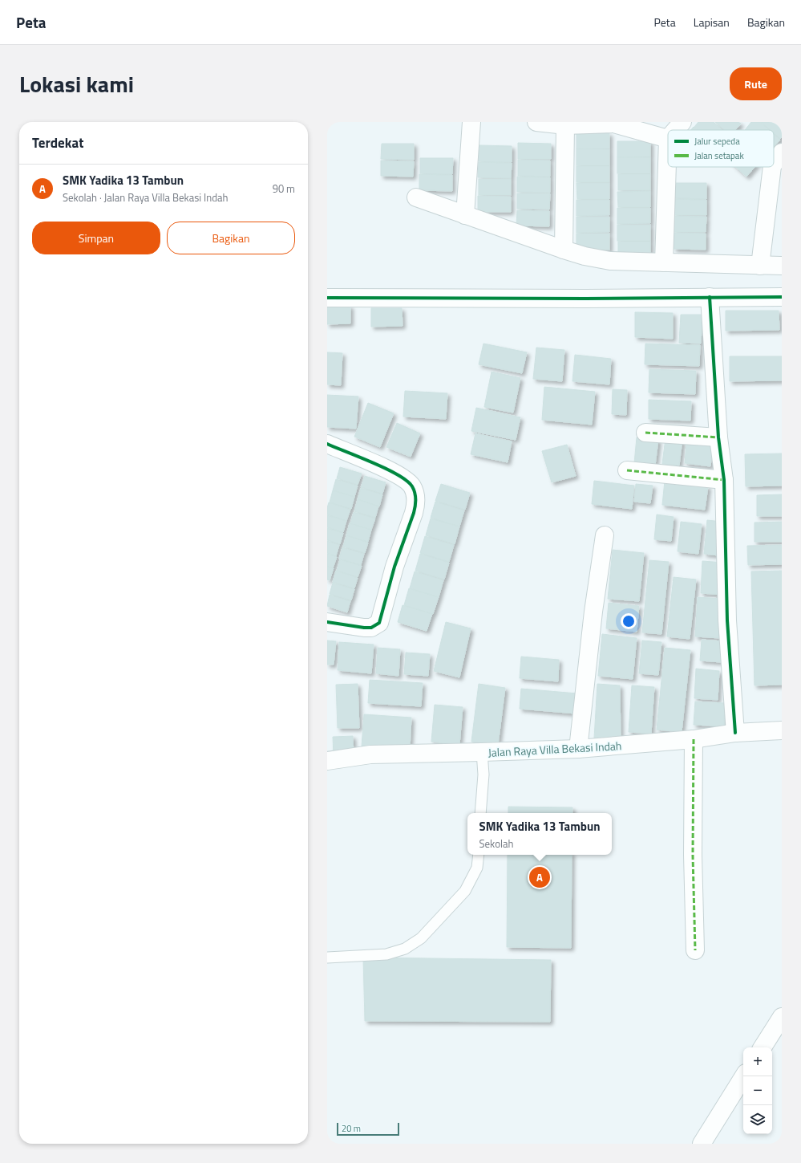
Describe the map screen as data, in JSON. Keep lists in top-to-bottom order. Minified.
{"streets":{"street":["Jalan Raya Villa Bekasi Indah"]},"legend":["Jalur sepeda","Jalan setapak"],"scale_bar":"20 m","page":{"header":"Peta","nav":["Peta","Lapisan","Bagikan"],"title":"Lokasi kami","buttons":["Rute",["Simpan","Bagikan"]],"heading":"Terdekat","list":[{"mark":"A","name":"SMK Yadika 13 Tambun","note":"Sekolah · Jalan Raya Villa Bekasi Indah","value":"90 m"}],"popup":["SMK Yadika 13 Tambun","Sekolah"],"pins":"A","map_buttons":["+","−"],"scale":"20 m"}}
